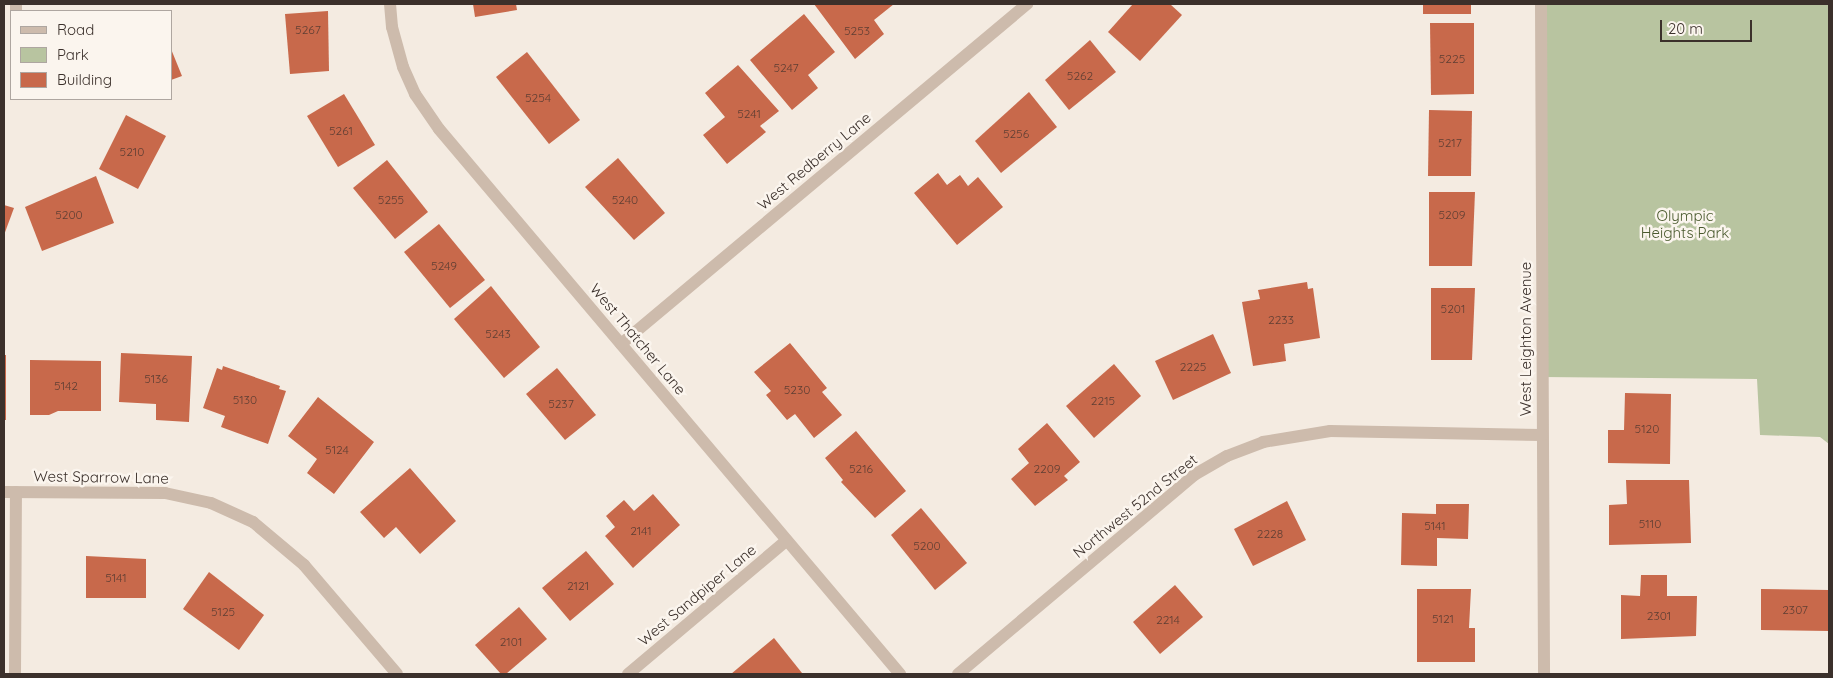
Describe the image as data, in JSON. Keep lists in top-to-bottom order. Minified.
{"streets":{"street":["West Redberry Lane","West Thatcher Lane","West Leighton Avenue","West Sparrow Lane","Northwest 52nd Street","West Sandpiper Lane"]},"crossings":[["West Redberry Lane","West Thatcher Lane"],["West Thatcher Lane","West Sandpiper Lane"],["West Leighton Avenue","Northwest 52nd Street"]],"parks":["Olympic Heights Park"],"house_numbers":["5267","5253","5225","5247","5262","5254","5241","5261","5256","5217","5210","5255","5240","5200","5209","5249","5201","2233","5243","2225","5136","5142","5230","5130","2215","5237","5120","5124","5216","2209","5110","5141","2141","2228","5200","5141","2121","2307","5125","2301","5121","2214","2101"],"legend":["Road","Park","Building"],"scale_bar":"20 m"}
